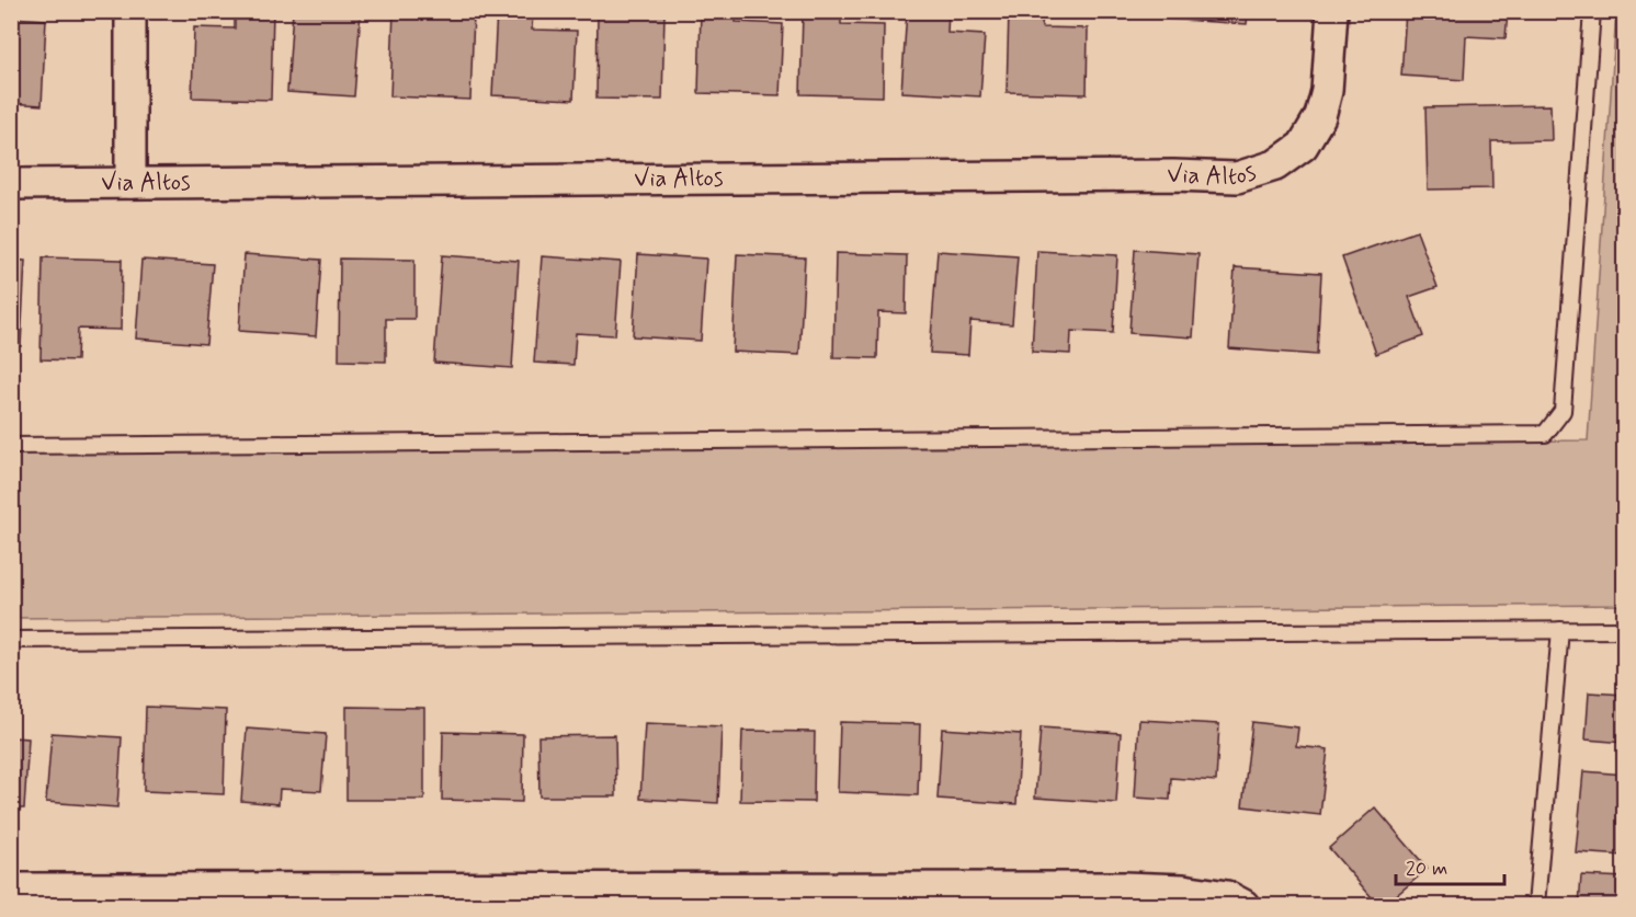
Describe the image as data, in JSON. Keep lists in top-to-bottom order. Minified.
{"streets":{"street":["Via Altos"]},"scale_bar":"20 m"}
